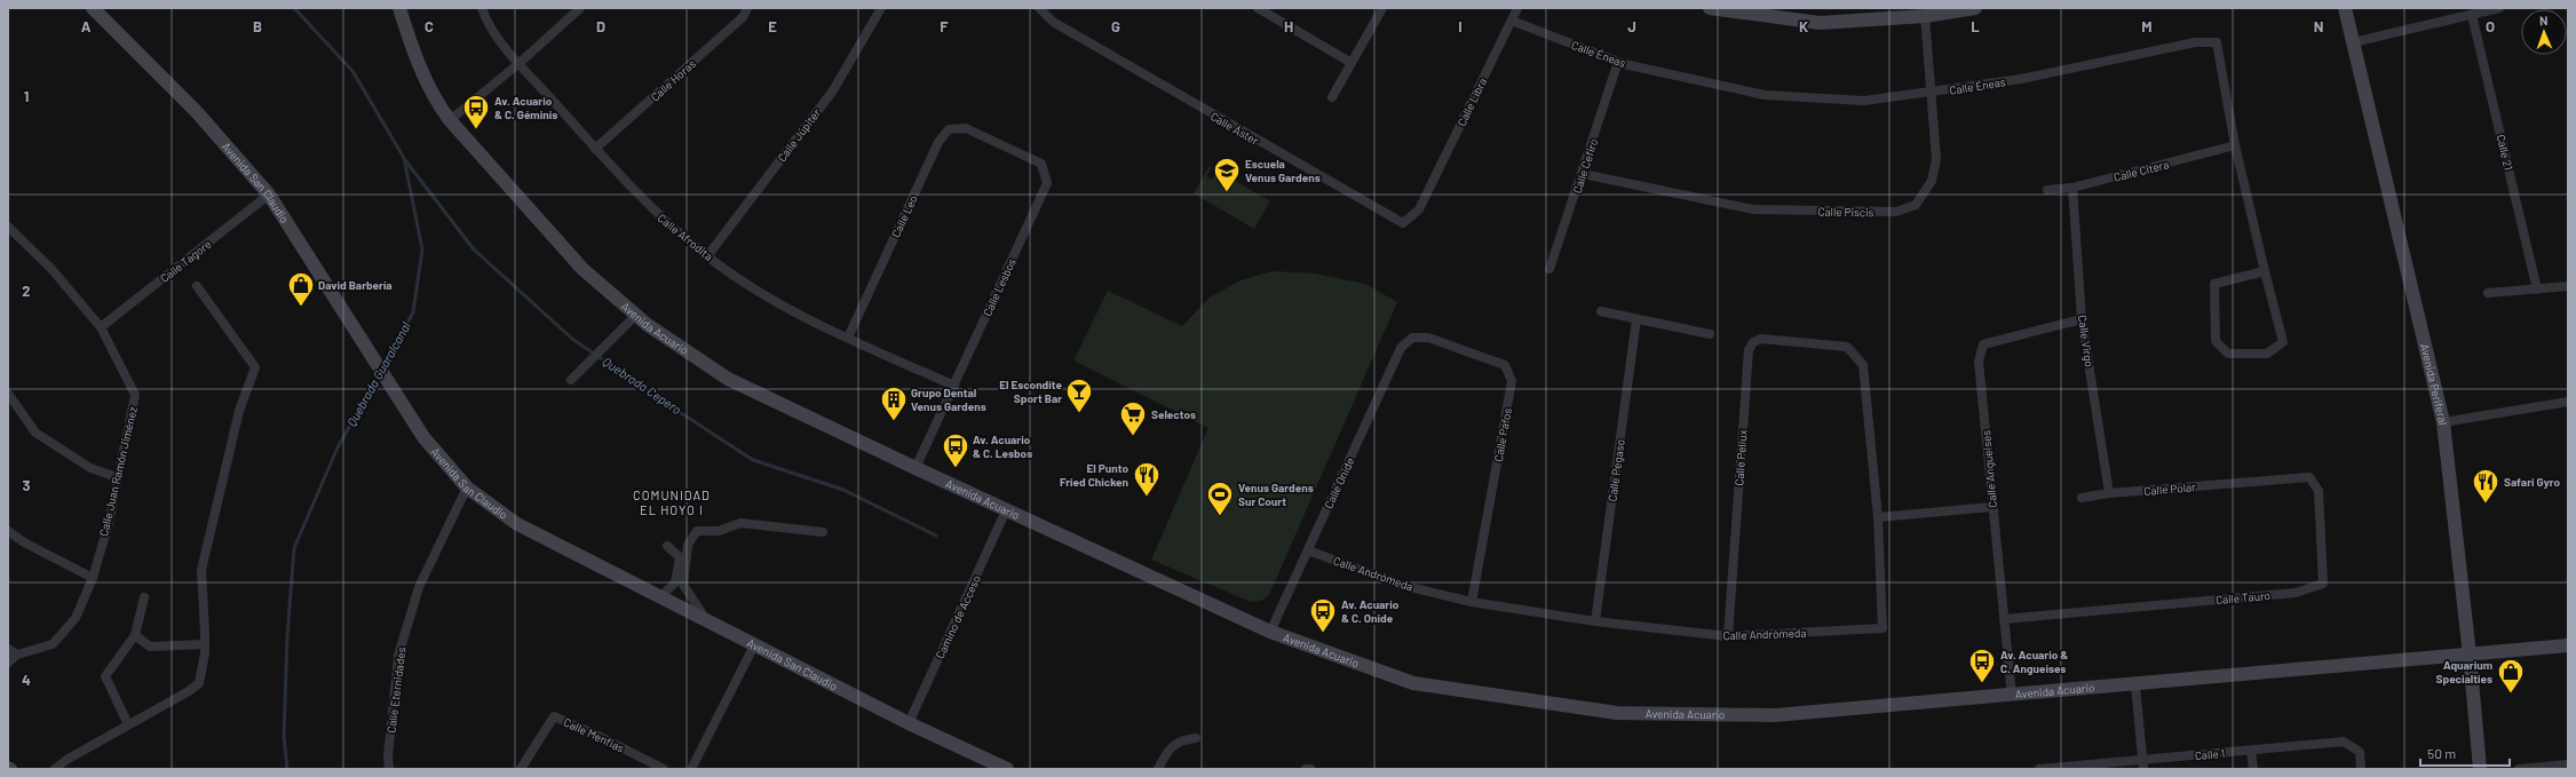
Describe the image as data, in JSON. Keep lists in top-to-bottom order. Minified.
{"streets":{"street":["Calle Éneas","Calle Horas","Calle Libra","Calle Áster","Calle Júpiter","Calle 21","Calle Cefiro","Calle Citera","Avenida San Claudio","Calle Piscis","Calle Leo","Calle Afrodita","Calle Tagore","Calle Lesbos","Avenida Acuario","Calle Virgo","Avenida Periferal","Calle Pafos","Calle Peliux","Calle Angueises","Calle Pegaso","Calle Juan Ramón Jiménez","Calle Onide","Calle Polar","Calle Andrómeda","Calle Tauro","Camino de Acceso","Calle Eternidades","Calle Menfias","Calle 1"]},"crossings":[["Calle Éneas","Calle Libra"],["Calle Éneas","Calle Cefiro"],["Calle Éneas","Calle Citera"],["Calle Éneas","Calle Piscis"],["Calle Horas","Calle Afrodita"],["Calle Libra","Calle Áster"],["Calle Júpiter","Calle Afrodita"],["Calle Cefiro","Calle Piscis"],["Calle Citera","Calle Virgo"],["Avenida San Claudio","Calle Tagore"],["Avenida San Claudio","Camino de Acceso"],["Avenida San Claudio","Calle Eternidades"],["Calle Leo","Calle Afrodita"],["Calle Leo","Calle Lesbos"],["Calle Afrodita","Calle Lesbos"],["Calle Tagore","Calle Juan Ramón Jiménez"],["Calle Lesbos","Avenida Acuario"],["Avenida Acuario","Avenida Periferal"],["Avenida Acuario","Calle Angueises"],["Avenida Acuario","Calle Onide"],["Avenida Acuario","Camino de Acceso"],["Calle Virgo","Calle Angueises"],["Calle Virgo","Calle Polar"],["Calle Pafos","Calle Onide"],["Calle Pafos","Calle Andrómeda"],["Calle Peliux","Calle Andrómeda"],["Calle Angueises","Calle Tauro"],["Calle Pegaso","Calle Andrómeda"],["Calle Onide","Calle Andrómeda"],["Calle Polar","Calle Tauro"]],"districts":["COMUNIDAD EL HOYO I"],"water":["Quebrada Guaralcanal","Quebrada Cepero"],"places":{"bus stop":["Av. Acuario & C. Géminis","Av. Acuario & C. Lesbos","Av. Acuario & C. Onide","Av. Acuario & C. Angueises"],"school or university":["Escuela Venus Gardens"],"shop":["David Barbería","Aquarium Specialties"],"bar":["El Escondite Sport Bar"],"building":["Grupo Dental Venus Gardens"],"supermarket":["Selectos"],"restaurant":["El Punto Fried Chicken","Safari Gyro"],"sports":["Venus Gardens Sur Court"]},"scale_bar":"50 m","north":"top","grid":{"columns":["A","B","C","D","E","F","G","H","I","J","K","L","M","N","O"],"rows":["1","2","3","4"]}}
